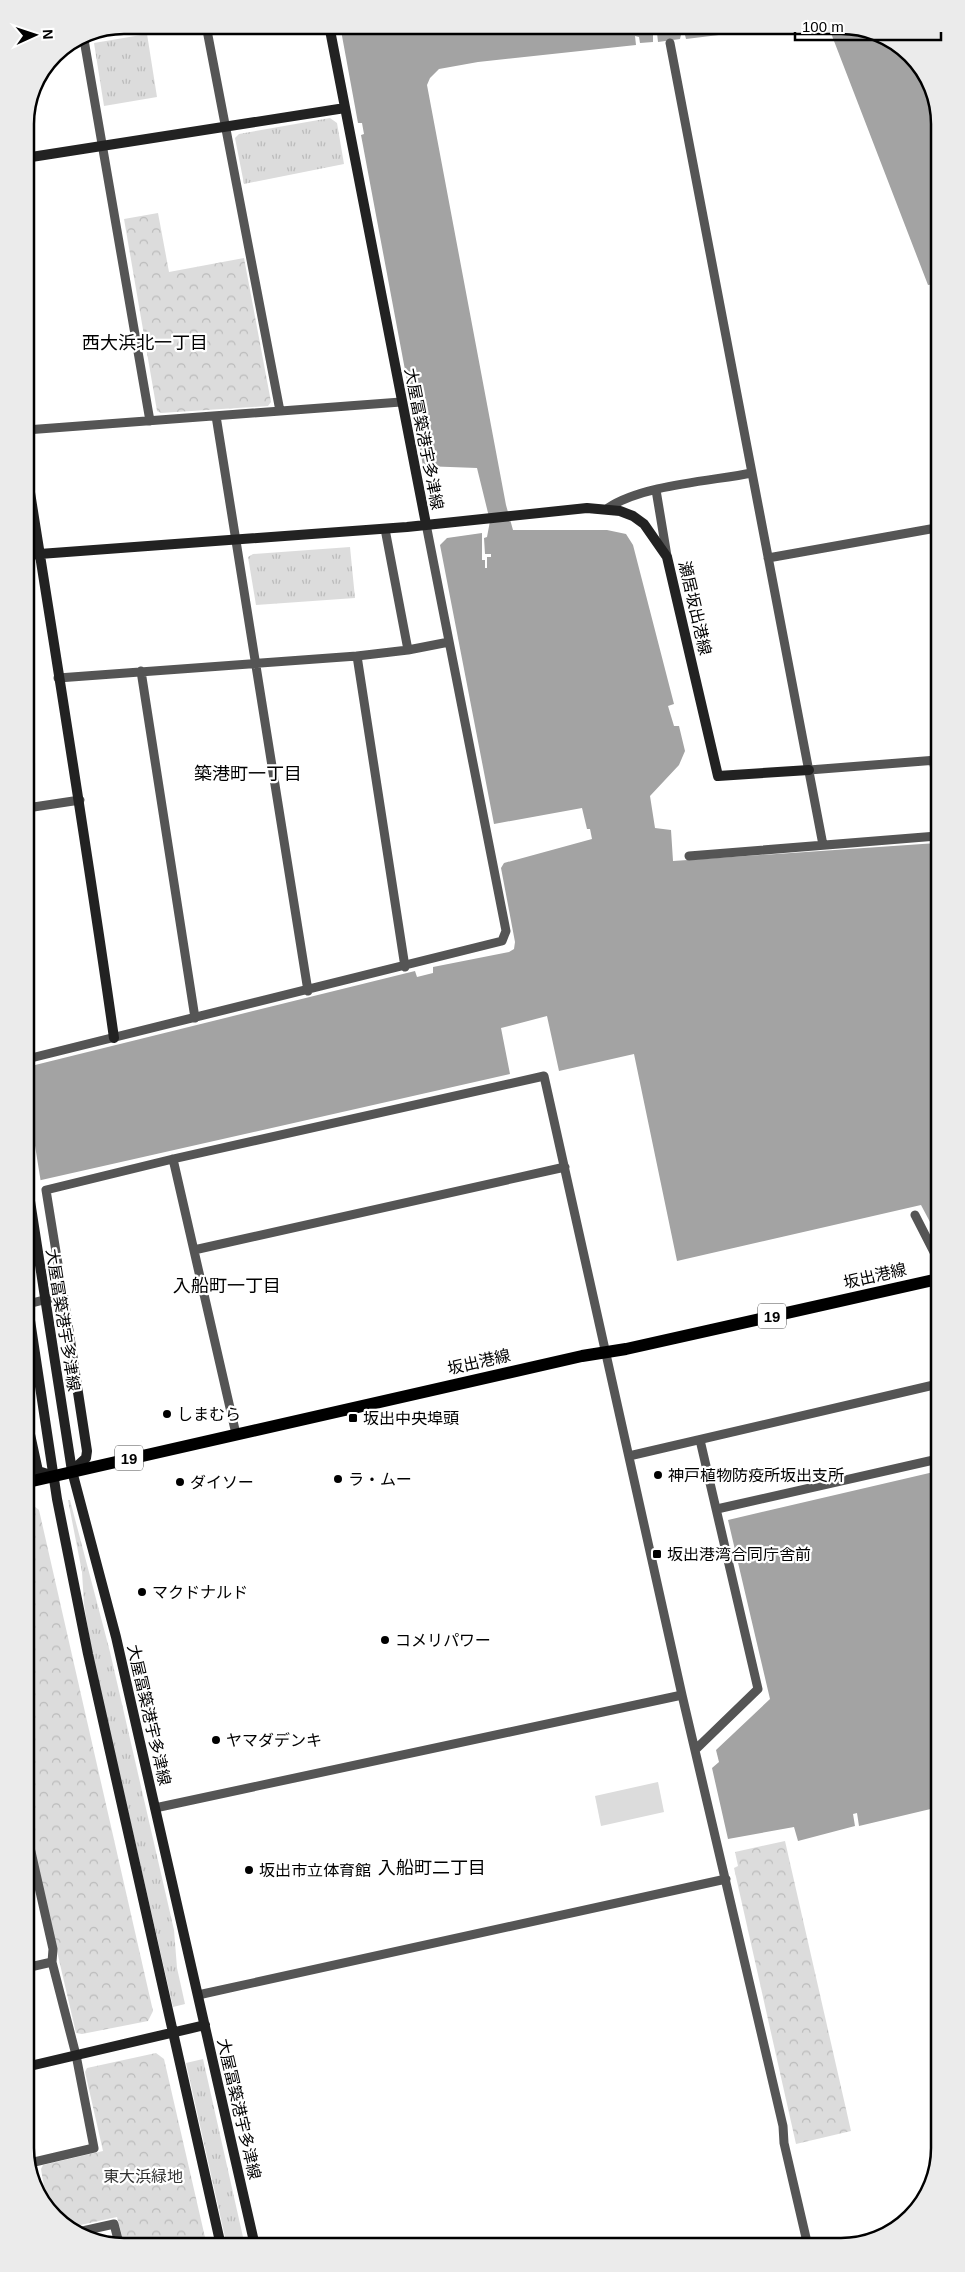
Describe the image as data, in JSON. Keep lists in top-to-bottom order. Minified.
{"streets":{"main road":["大屋冨築港宇多津線","瀬居坂出港線","坂出港線","19"]},"crossings":[["大屋冨築港宇多津線","瀬居坂出港線"],["大屋冨築港宇多津線","坂出港線"]],"districts":["西大浜北一丁目","築港町一丁目","入船町一丁目","入船町二丁目"],"parks":["東大浜緑地"],"places":{"other":["しまむら","神戸植物防疫所坂出支所","ラ・ムー","ダイソー","マクドナルド","コメリパワー","ヤマダデンキ","坂出市立体育館"],"transit":["坂出中央埠頭","坂出港湾合同庁舎前"]},"scale_bar":"100 m","north":"right"}
